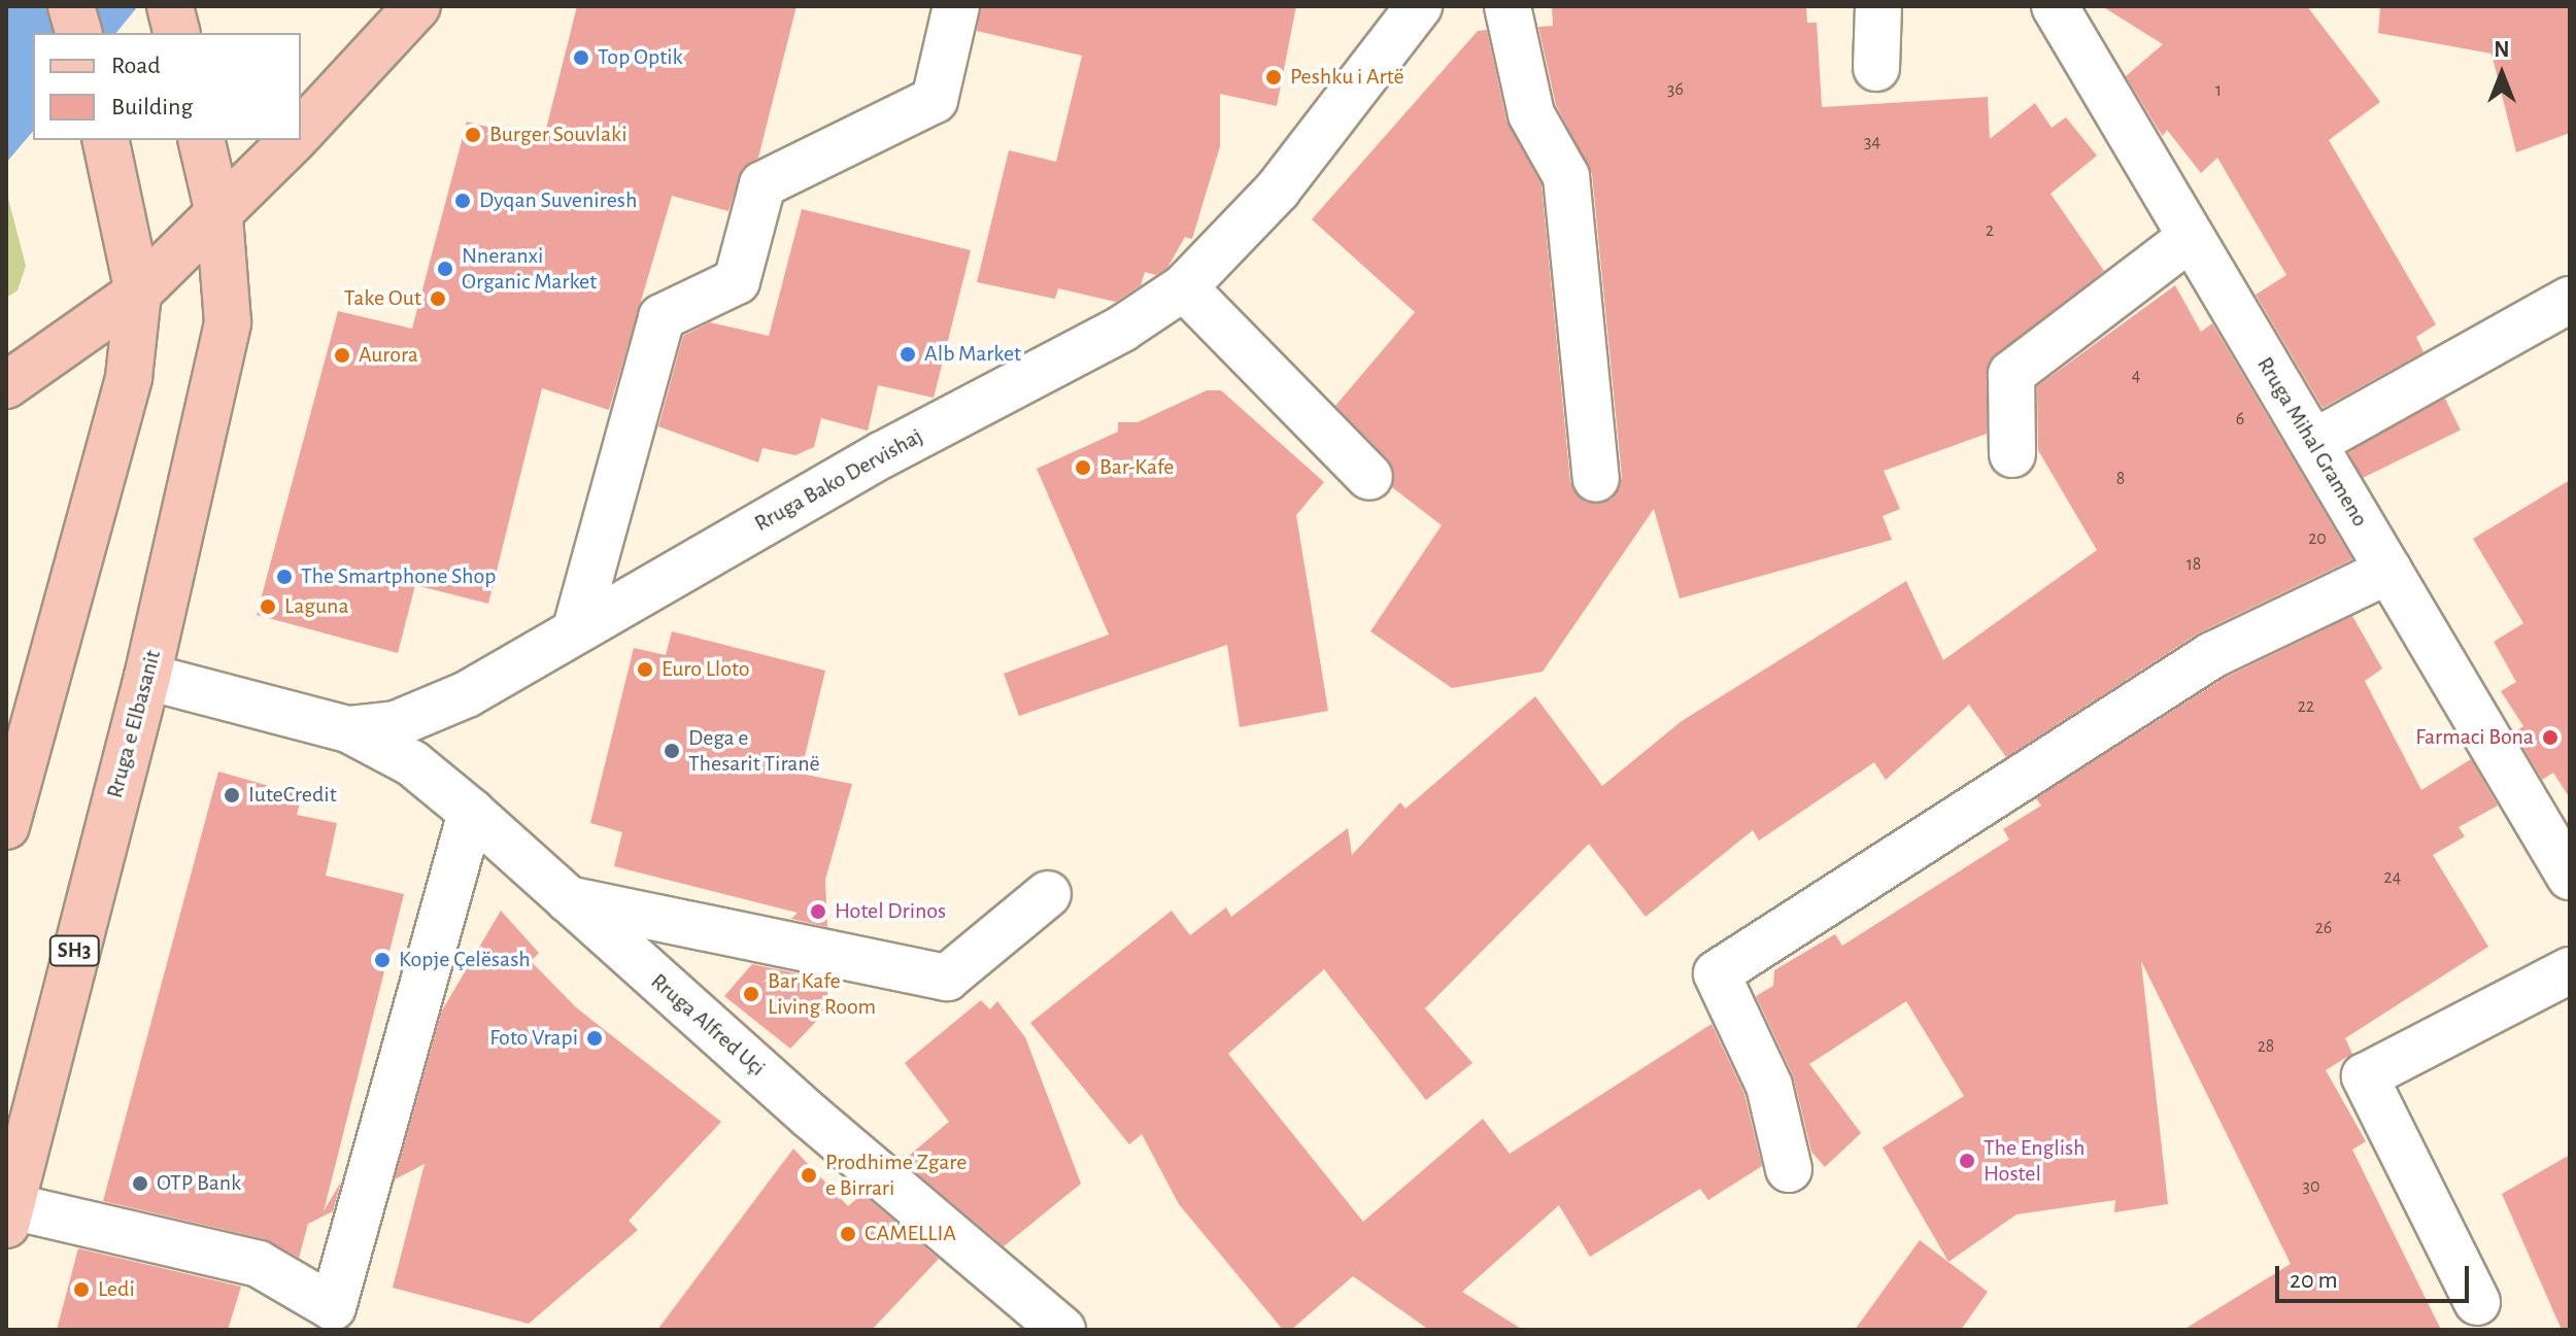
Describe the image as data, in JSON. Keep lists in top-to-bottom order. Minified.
{"streets":{"main road":["Rruga e Elbasanit","SH3"],"street":["Rruga Mihal Grameno","Rruga Bako Dervishaj","Rruga Alfred Uçi"]},"crossings":[["Rruga Bako Dervishaj","Rruga e Elbasanit"],["Rruga Bako Dervishaj","Rruga Alfred Uçi"],["Rruga e Elbasanit","SH3"]],"places":["Top Optik","Peshku i Artë","Burger Souvlaki","Dyqan Suveniresh","Nneranxi Organic Market","Take Out","Alb Market","Aurora","Bar-Kafe","The Smartphone Shop","Laguna","Euro Lloto","Farmaci Bona","Dega e Thesarit Tiranë","IuteCredit","Hotel Drinos","Kopje Çelësash","Bar Kafe Living Room","Foto Vrapi","The English Hostel","Prodhime Zgare e Birrari","OTP Bank","CAMELLIA","Ledi"],"house_numbers":["36","1","34","2","4","6","8","20","18","22","24","26","28","30"],"legend":["Road","Building"],"scale_bar":"20 m","north":"top"}
